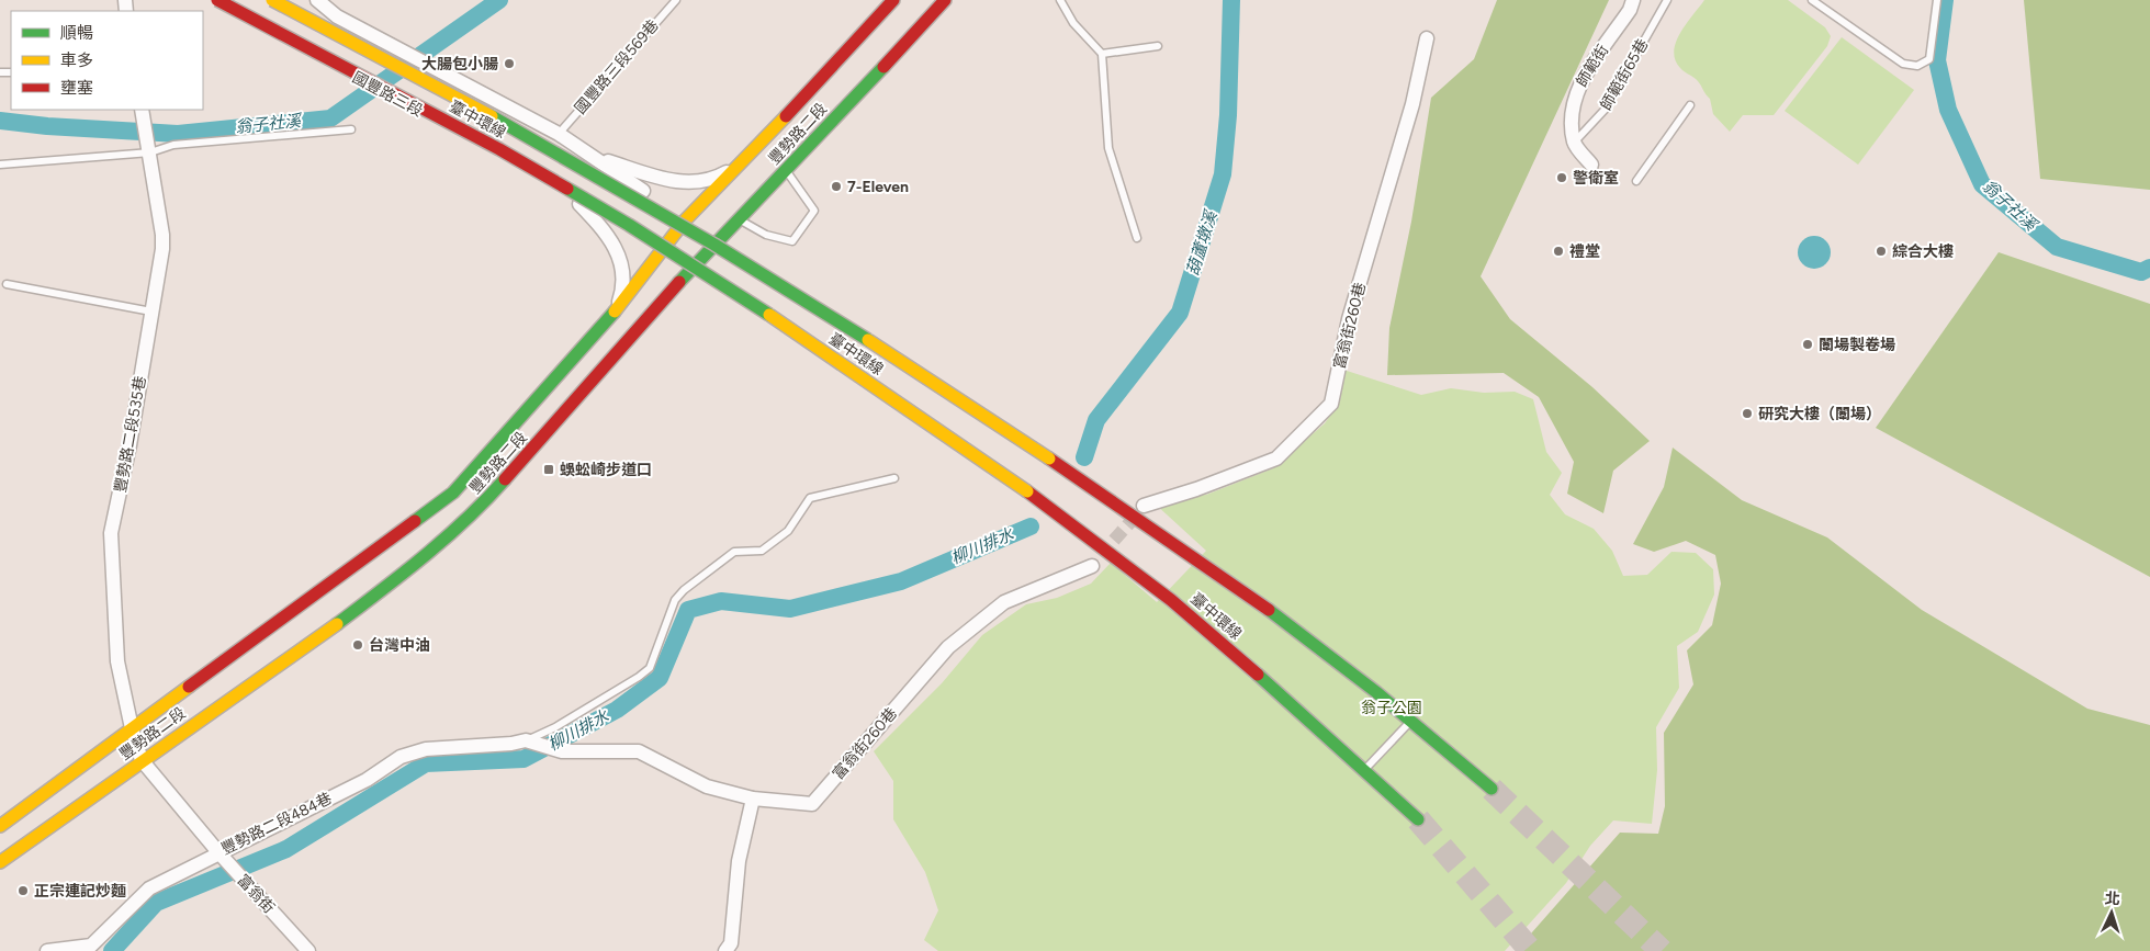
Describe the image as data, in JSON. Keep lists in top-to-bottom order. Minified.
{"streets":{"main road":["臺中環線","豐勢路二段"],"street":["師範街","國豐路三段","富翁街260巷","豐勢路二段535巷","豐勢路二段484巷","富翁街"],"lane":["國豐路三段569巷","師範街65巷"]},"crossings":[["師範街","師範街65巷"],["國豐路三段","豐勢路二段"],["豐勢路二段","豐勢路二段535巷"],["豐勢路二段","富翁街"],["豐勢路二段535巷","富翁街"],["豐勢路二段484巷","富翁街"]],"water":["翁子社溪","葫蘆墩溪","柳川排水"],"parks":["翁子公園"],"places":{"other":["大腸包小腸","警衛室","7-Eleven","禮堂","綜合大樓","闈場製卷場","研究大樓（闈場）","台灣中油","正宗連記炒麵"],"transit":["蜈蚣崎步道口"]},"legend":["順暢","車多","壅塞"],"north":"top"}
